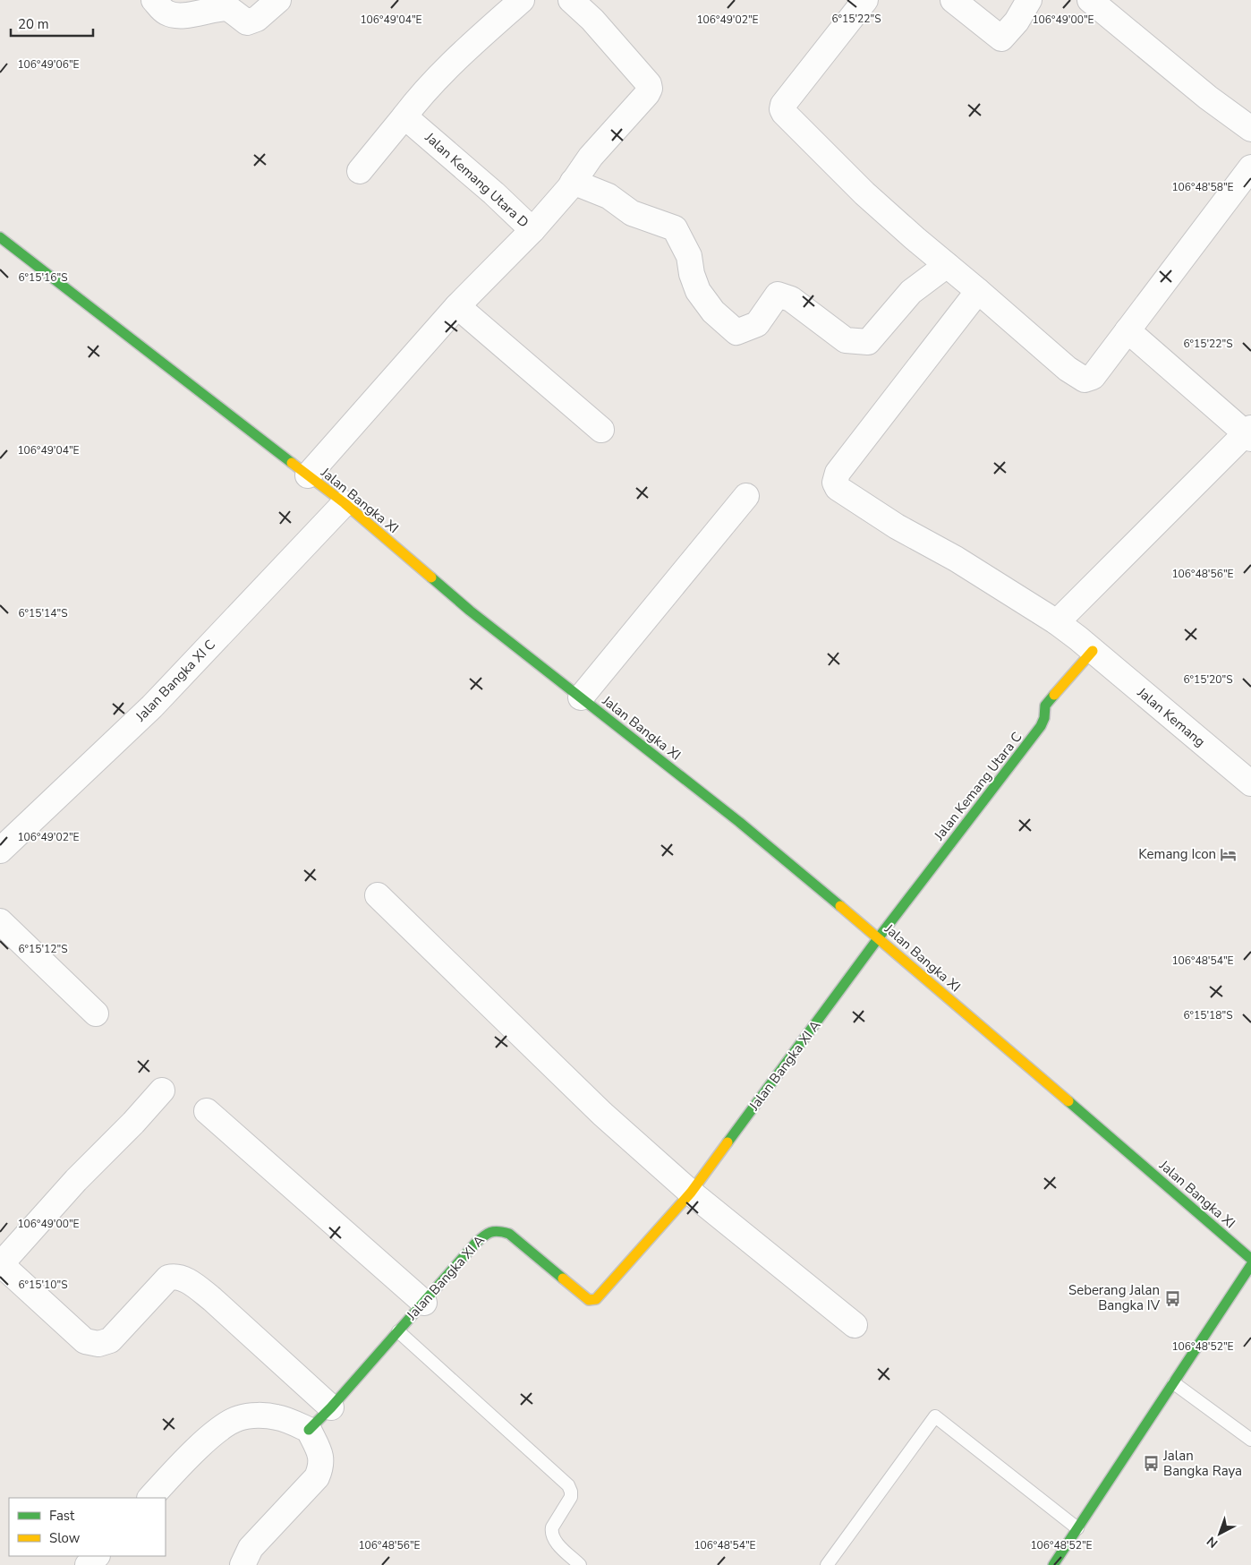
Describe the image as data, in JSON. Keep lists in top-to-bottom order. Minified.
{"streets":{"street":["Jalan Kemang Utara D","Jalan Bangka XI","Jalan Bangka XI C","Jalan Kemang","Jalan Kemang Utara C","Jalan Bangka XI A"]},"crossings":[["Jalan Kemang Utara D","Jalan Bangka XI"],["Jalan Bangka XI","Jalan Bangka XI C"],["Jalan Bangka XI","Jalan Kemang Utara C"],["Jalan Bangka XI","Jalan Bangka XI A"],["Jalan Kemang","Jalan Kemang Utara C"],["Jalan Kemang Utara C","Jalan Bangka XI A"]],"places":{"hotel":["Kemang Icon"],"bus stop":["Seberang Jalan Bangka IV","Jalan Bangka Raya"]},"legend":["Fast","Slow"],"scale_bar":"20 m","north":"bottom left","coordinates":["6°15'22\"S","106°49'04\"E","106°49'02\"E","106°49'00\"E","106°49'06\"E","106°48'58\"E","6°15'16\"S","106°48'56\"E","6°15'14\"S","6°15'20\"S","6°15'12\"S","106°48'54\"E","6°15'18\"S","6°15'10\"S","106°48'52\"E"]}
